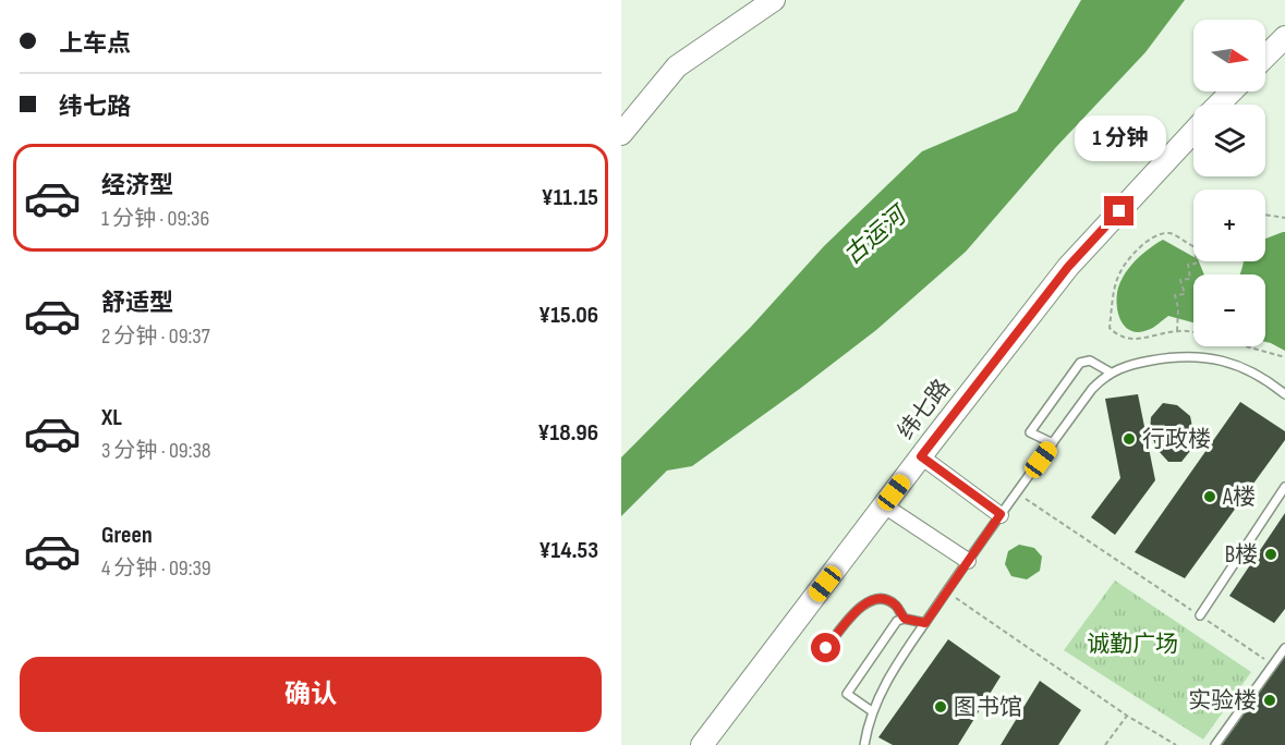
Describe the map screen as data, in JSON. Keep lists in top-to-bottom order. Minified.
{"streets":{"street":["纬七路"]},"water":["古运河"],"parks":["诚勤广场"],"places":["行政楼","A楼","B楼","实验楼","图书馆"],"north":"right","page":{"banner":["上车点","纬七路"],"map_buttons":["+","−"],"bubble":"1 分钟","list":[{"name":"经济型","note":"1 分钟 · 09:36","value":"¥11.15"},{"name":"舒适型","note":"2 分钟 · 09:37","value":"¥15.06"},{"name":"XL","note":"3 分钟 · 09:38","value":"¥18.96"},{"name":"Green","note":"4 分钟 · 09:39","value":"¥14.53"}],"buttons":"确认"}}
